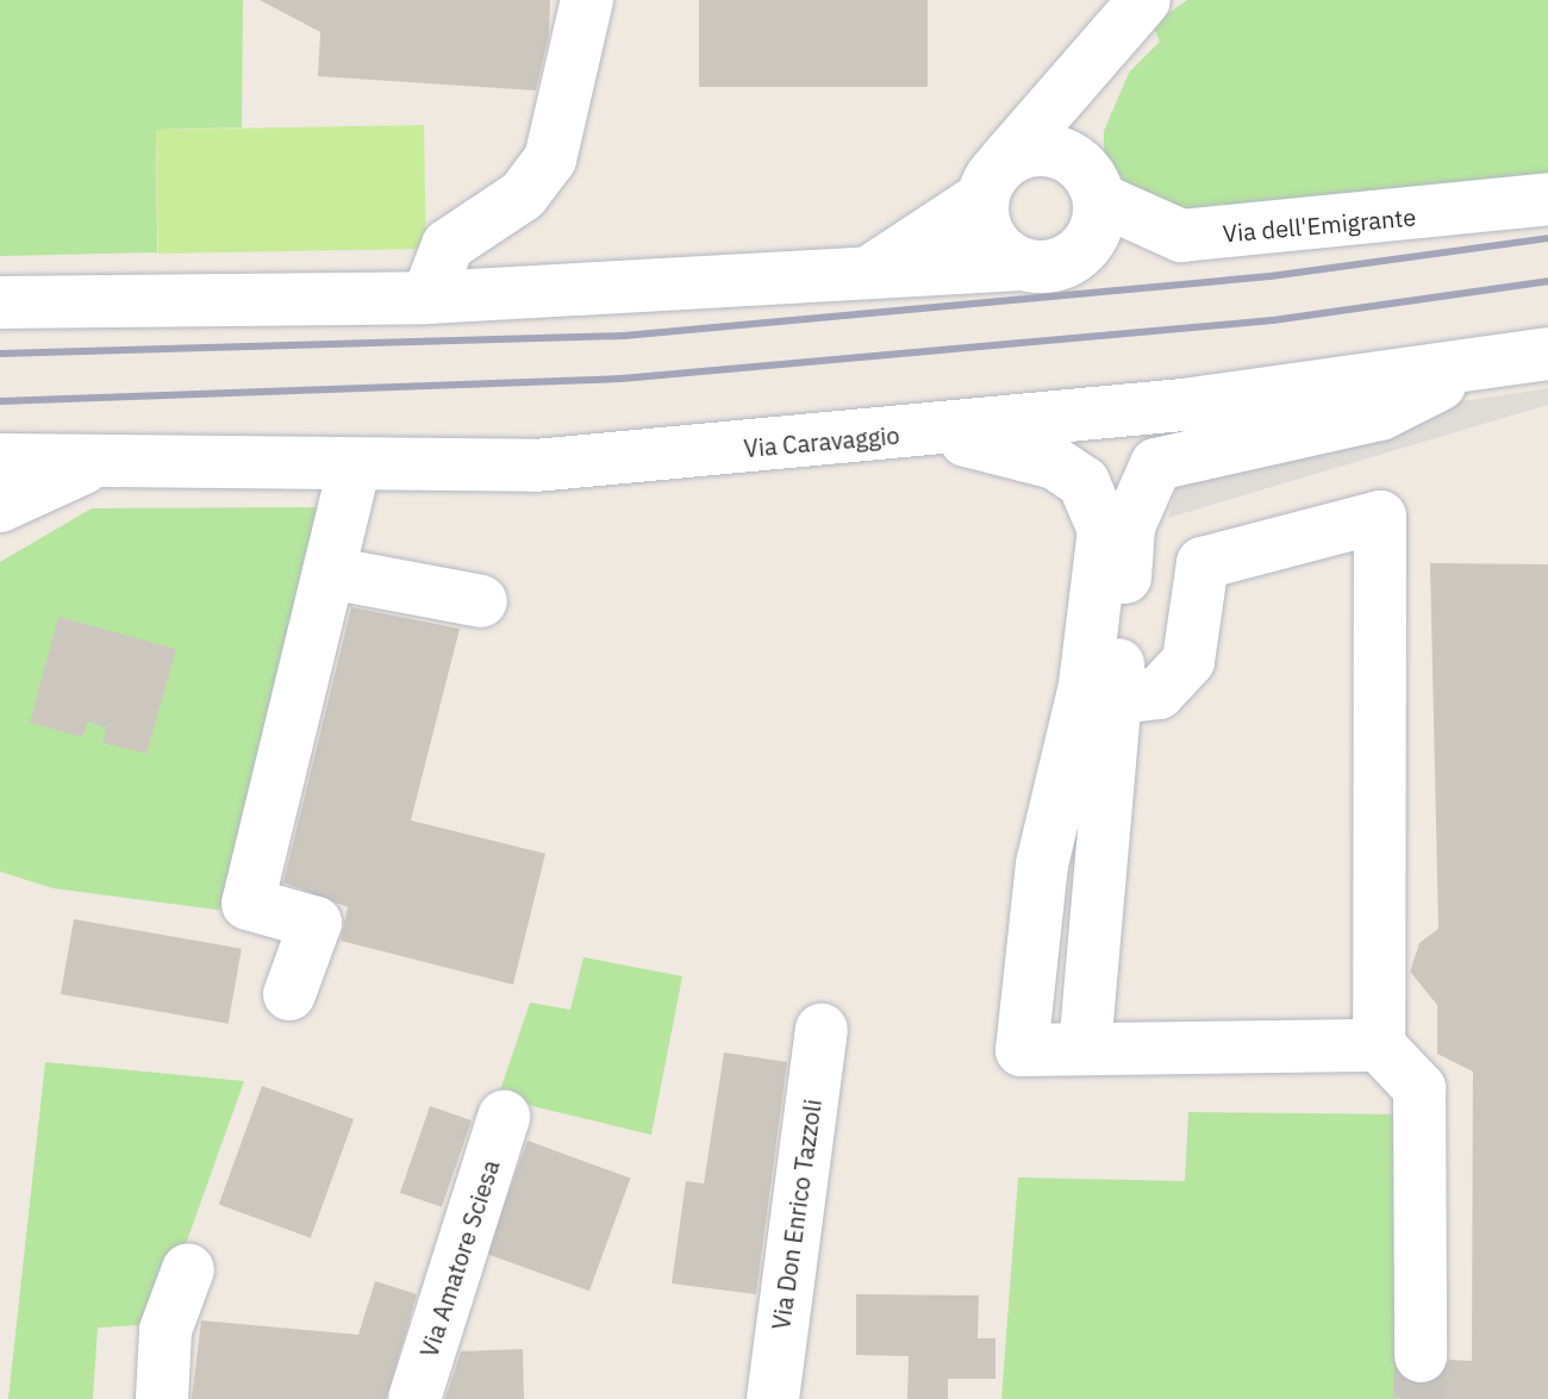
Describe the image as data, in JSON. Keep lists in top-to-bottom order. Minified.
{"streets":{"street":["Via dell'Emigrante","Via Caravaggio","Via Don Enrico Tazzoli","Via Amatore Sciesa"]}}
